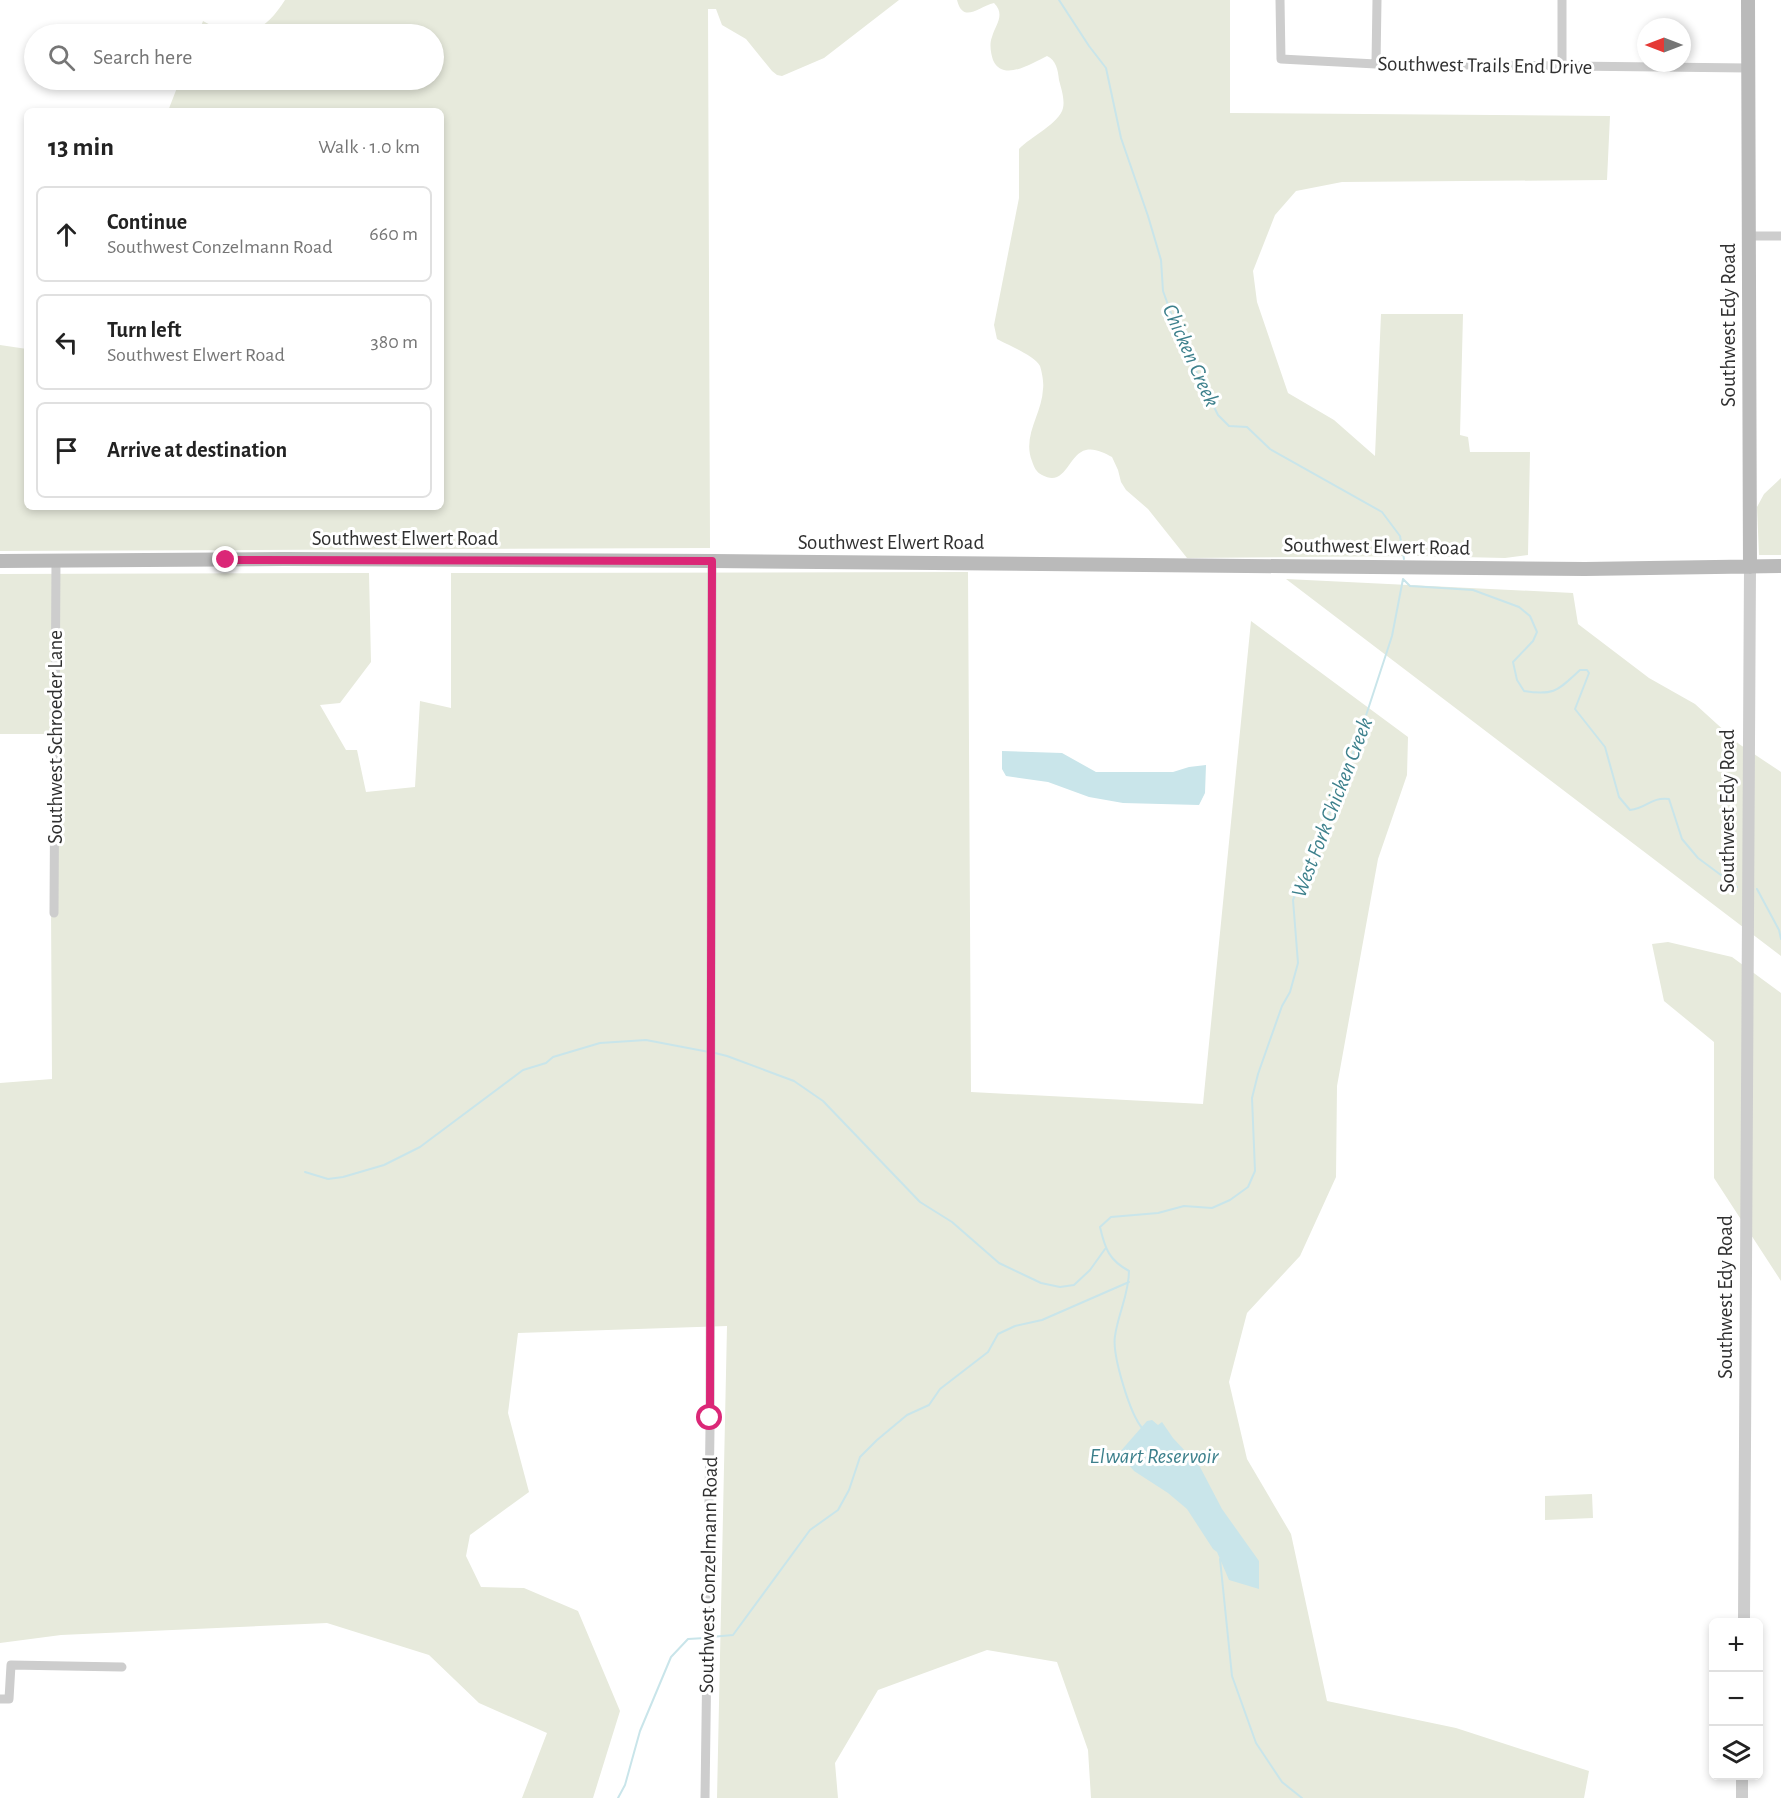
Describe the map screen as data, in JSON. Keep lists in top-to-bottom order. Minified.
{"streets":{"main road":["Southwest Edy Road","Southwest Elwert Road"],"street":["Southwest Trails End Drive","Southwest Schroeder Lane","Southwest Conzelmann Road"]},"crossings":[["Southwest Trails End Drive","Southwest Edy Road"],["Southwest Edy Road","Southwest Elwert Road"],["Southwest Elwert Road","Southwest Schroeder Lane"],["Southwest Elwert Road","Southwest Conzelmann Road"]],"water":["Chicken Creek","West Fork Chicken Creek","Elwart Reservoir"],"north":"left","page":{"search":"Search here","heading":["13 min","Walk · 1.0 km"],"list":[["Continue","Southwest Conzelmann Road","660 m"],["Turn left","Southwest Elwert Road","380 m"],"Arrive at destination"],"map_buttons":["+","−"]}}
